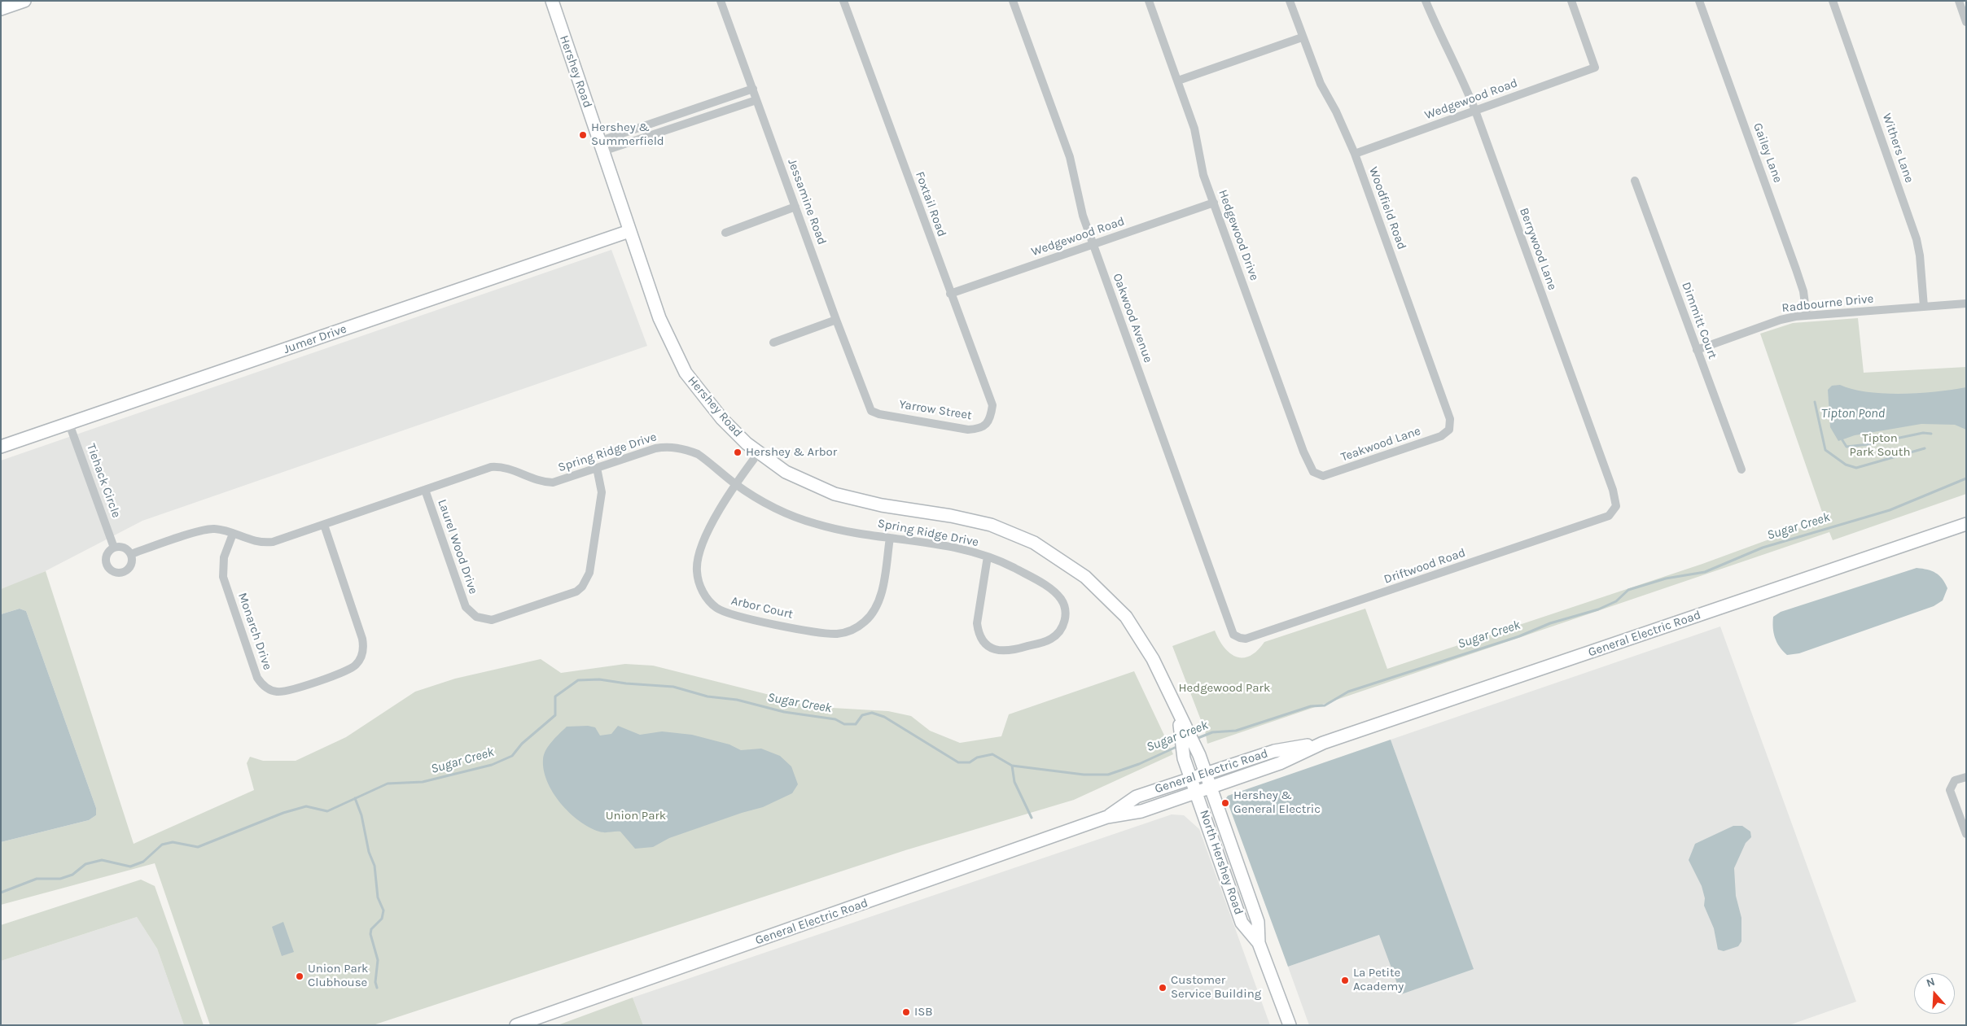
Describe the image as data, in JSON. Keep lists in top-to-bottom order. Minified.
{"streets":{"main road":["Hershey Road","Jumer Drive","General Electric Road","North Hershey Road"],"street":["Wedgewood Road","Withers Lane","Gailey Lane","Jessamine Road","Foxtail Road","Woodfield Road","Hedgewood Drive","Berrywood Lane","Radbourne Drive","Oakwood Avenue","Dimmitt Court","Yarrow Street","Teakwood Lane","Spring Ridge Drive","Tiehack Circle","Laurel Wood Drive","Driftwood Road","Arbor Court","Monarch Drive"]},"crossings":[["Hershey Road","Jumer Drive"],["Hershey Road","Arbor Court"],["Hershey Road","General Electric Road"],["Hershey Road","North Hershey Road"],["Wedgewood Road","Foxtail Road"],["Wedgewood Road","Woodfield Road"],["Wedgewood Road","Hedgewood Drive"],["Wedgewood Road","Berrywood Lane"],["Wedgewood Road","Oakwood Avenue"],["Withers Lane","Radbourne Drive"],["Gailey Lane","Radbourne Drive"],["Jessamine Road","Yarrow Street"],["Foxtail Road","Yarrow Street"],["Woodfield Road","Teakwood Lane"],["Hedgewood Drive","Teakwood Lane"],["Berrywood Lane","Driftwood Road"],["Radbourne Drive","Dimmitt Court"],["Oakwood Avenue","Driftwood Road"],["Jumer Drive","Tiehack Circle"],["Spring Ridge Drive","Tiehack Circle"],["Spring Ridge Drive","Laurel Wood Drive"],["Spring Ridge Drive","Arbor Court"],["Spring Ridge Drive","Monarch Drive"],["General Electric Road","North Hershey Road"]],"water":["Tipton Pond","Sugar Creek"],"parks":["Tipton Park South","Hedgewood Park","Union Park"],"places":["Hershey & Summerfield","Hershey & Arbor","Hershey & General Electric","Union Park Clubhouse","La Petite Academy","Customer Service Building","ISB"],"north":"top"}
